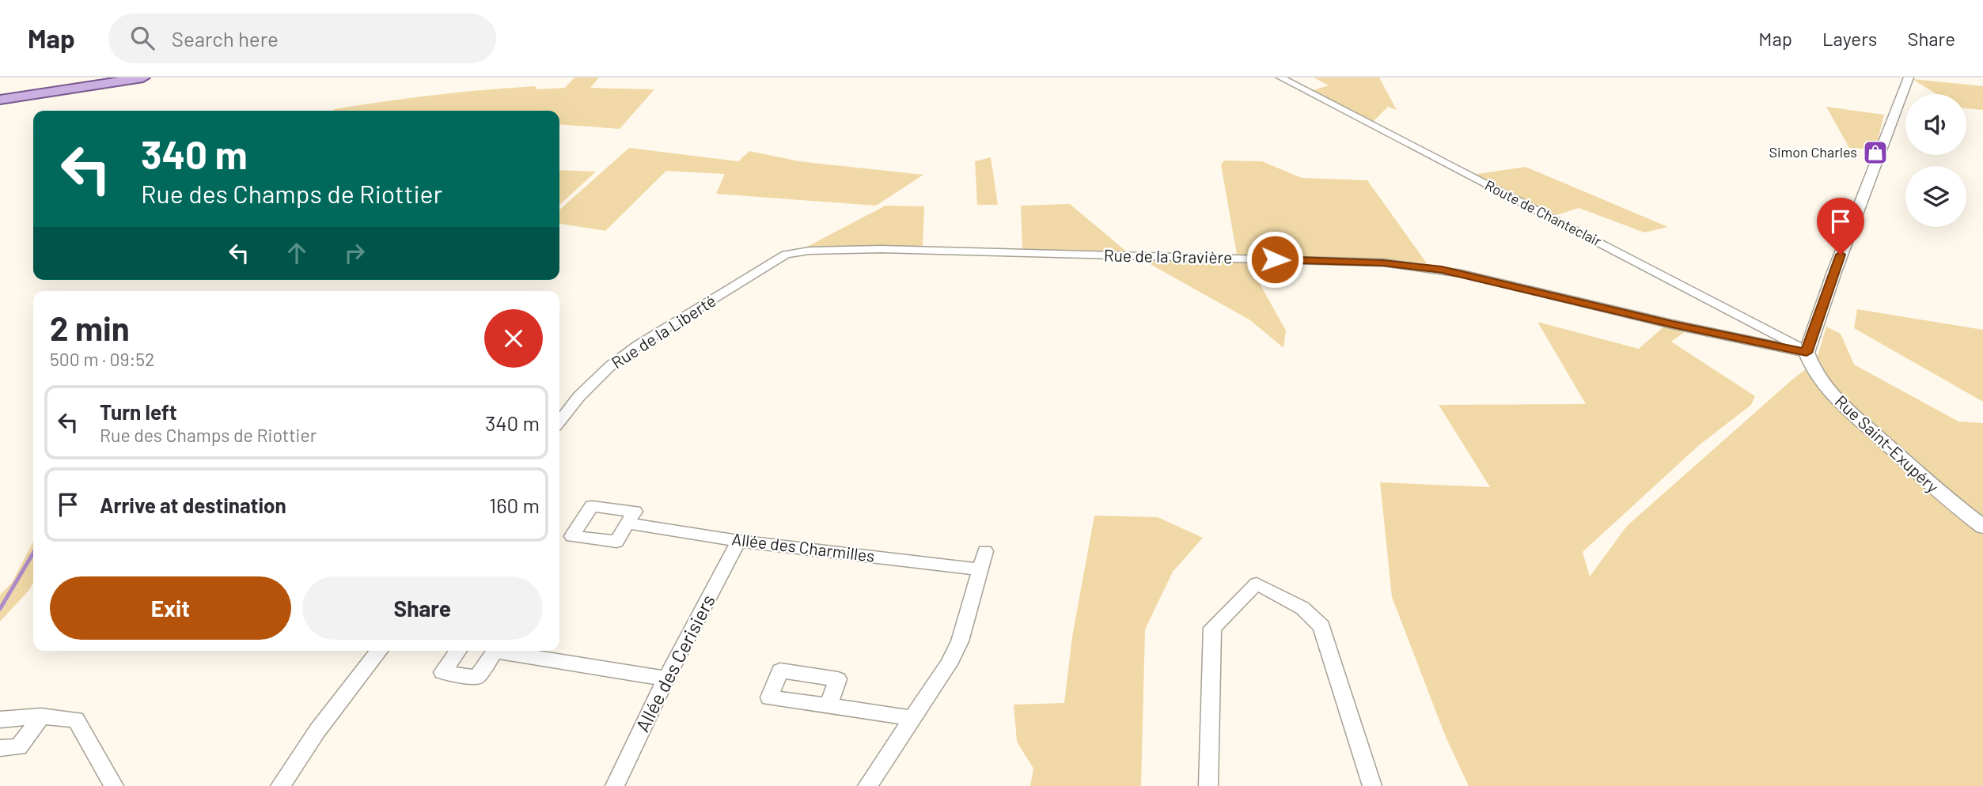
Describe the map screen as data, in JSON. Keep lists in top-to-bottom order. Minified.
{"streets":{"street":["Route de Chanteclair","Rue de la Gravière","Rue de la Liberté","Rue Saint-Exupéry","Allée des Charmilles","Allée des Cerisiers"]},"crossings":[["Route de Chanteclair","Rue de la Gravière"],["Route de Chanteclair","Rue Saint-Exupéry"],["Rue de la Gravière","Rue de la Liberté"],["Rue de la Gravière","Rue Saint-Exupéry"],["Allée des Charmilles","Allée des Cerisiers"]],"places":{"shop":["Simon Charles"]},"page":{"header":"Map","search":"Search here","nav":["Map","Layers","Share"],"turn":["340 m","Rue des Champs de Riottier"],"heading":["2 min","500 m · 09:52"],"list":[{"name":"Turn left","note":"Rue des Champs de Riottier","value":"340 m"},{"name":"Arrive at destination","value":"160 m"}],"buttons":["Exit","Share"]}}
